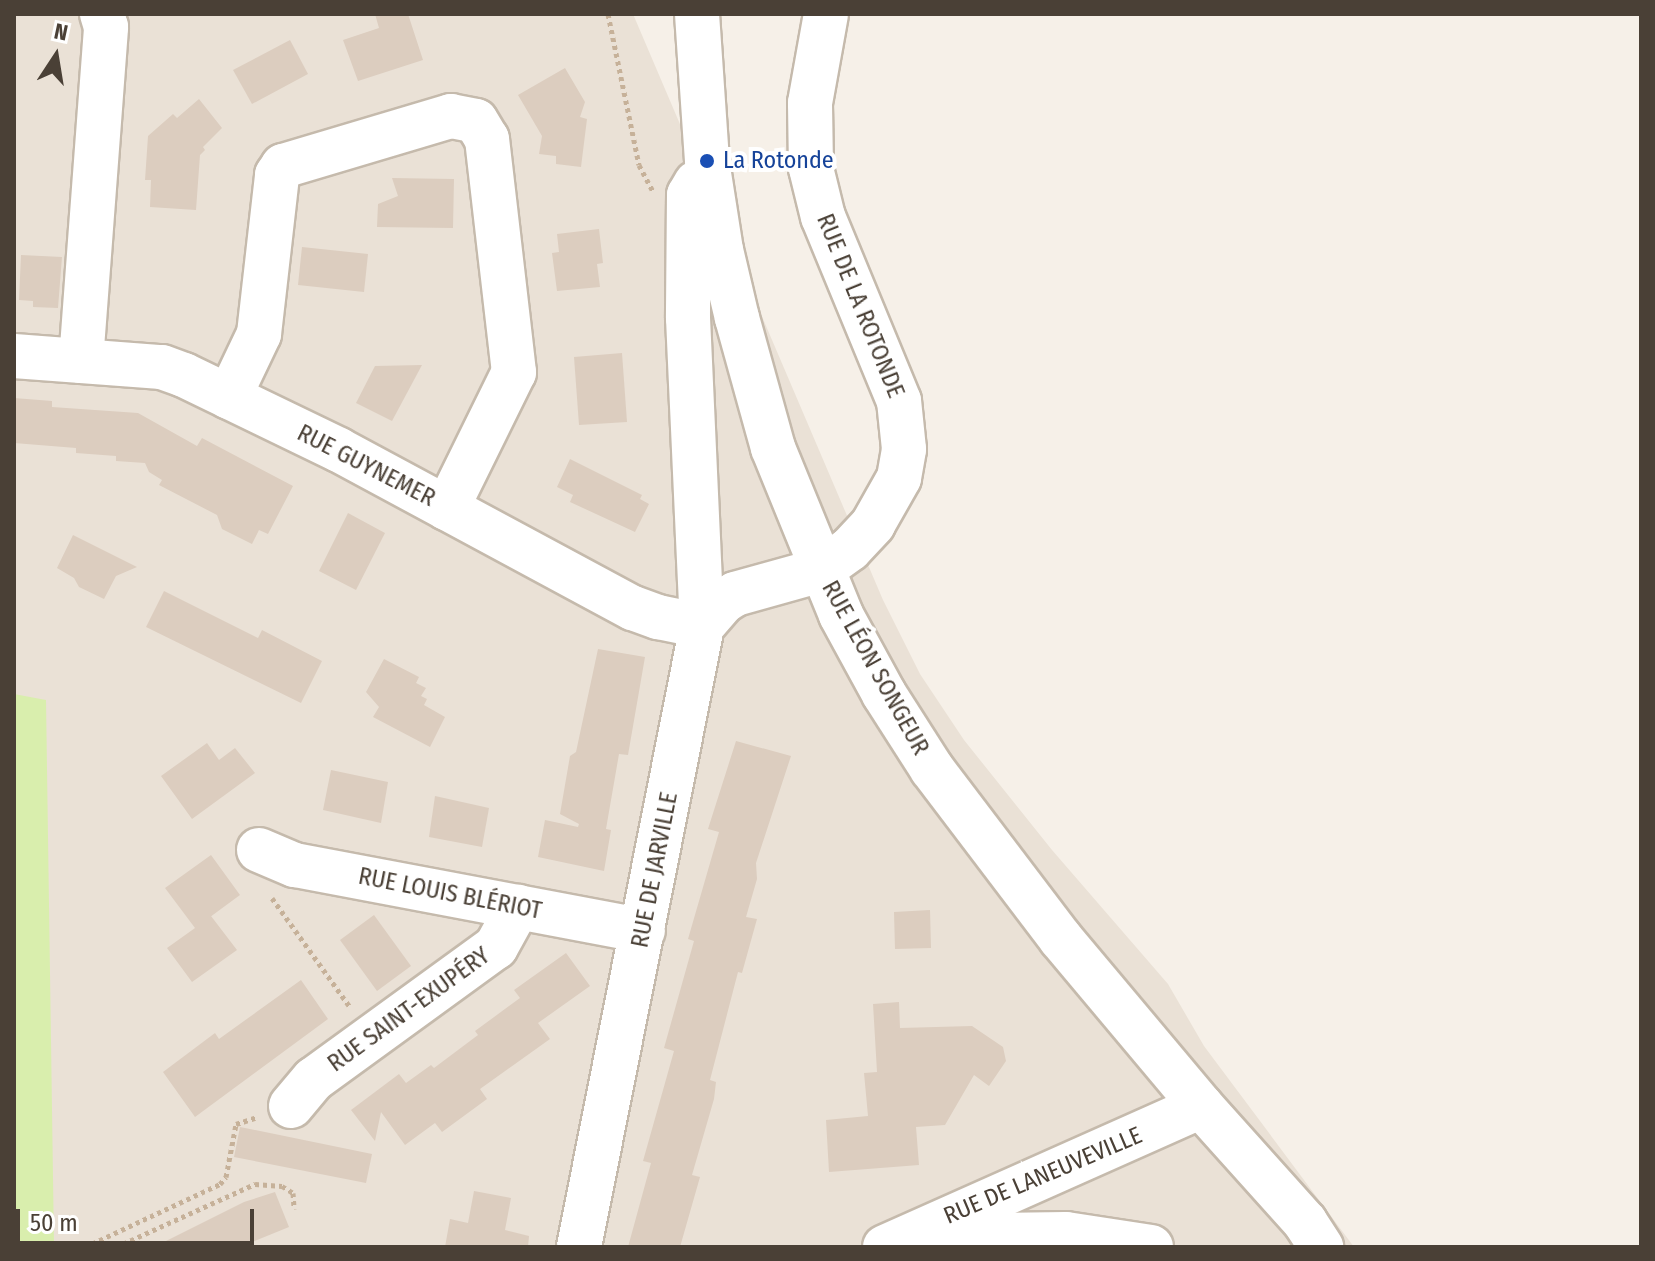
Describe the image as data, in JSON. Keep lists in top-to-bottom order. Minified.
{"streets":{"street":["RUE DE LA ROTONDE","RUE GUYNEMER","RUE LÉON SONGEUR","RUE DE JARVILLE","RUE LOUIS BLÉRIOT","RUE SAINT-EXUPÉRY","RUE DE LANEUVEVILLE"]},"crossings":[["RUE DE LA ROTONDE","RUE LÉON SONGEUR"],["RUE GUYNEMER","RUE DE JARVILLE"],["RUE LÉON SONGEUR","RUE DE JARVILLE"],["RUE LÉON SONGEUR","RUE DE LANEUVEVILLE"],["RUE DE JARVILLE","RUE LOUIS BLÉRIOT"],["RUE LOUIS BLÉRIOT","RUE SAINT-EXUPÉRY"]],"places":["La Rotonde"],"scale_bar":"50 m","north":"top"}
